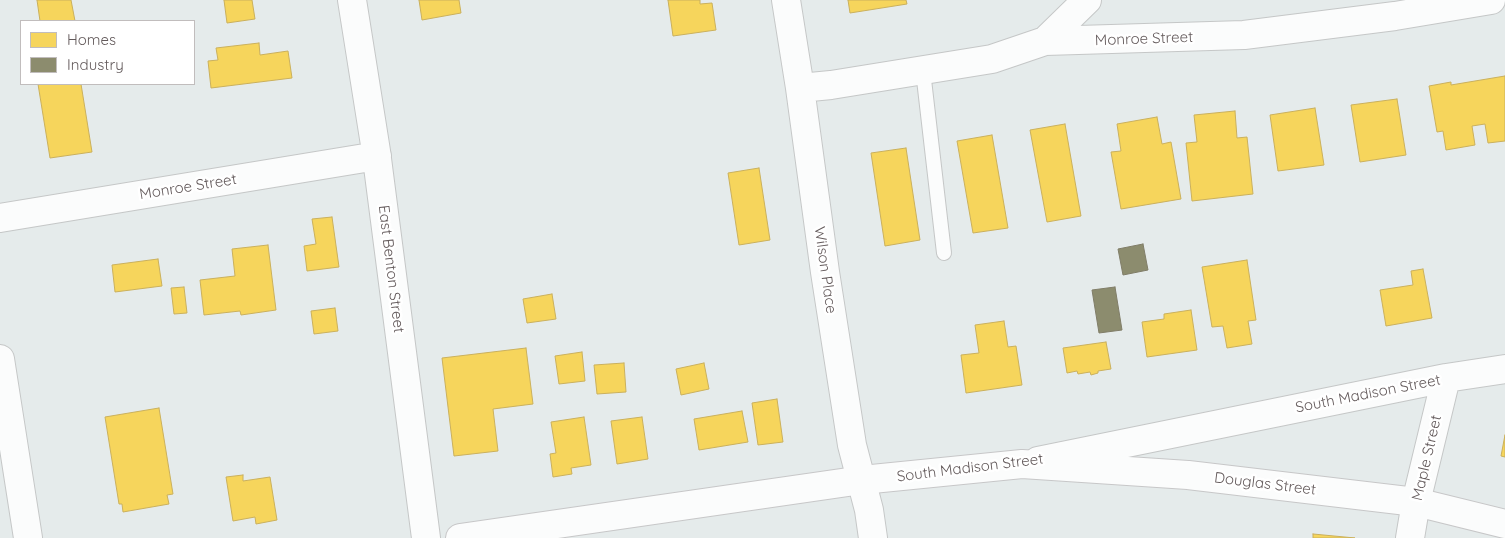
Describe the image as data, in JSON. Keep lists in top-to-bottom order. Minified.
{"streets":{"street":["Monroe Street","East Benton Street","Wilson Place","South Madison Street","Maple Street","Douglas Street"]},"crossings":[["Monroe Street","East Benton Street"],["Monroe Street","Wilson Place"],["Wilson Place","South Madison Street"],["South Madison Street","Maple Street"],["South Madison Street","Douglas Street"],["Maple Street","Douglas Street"]],"legend":["Homes","Industry"]}
